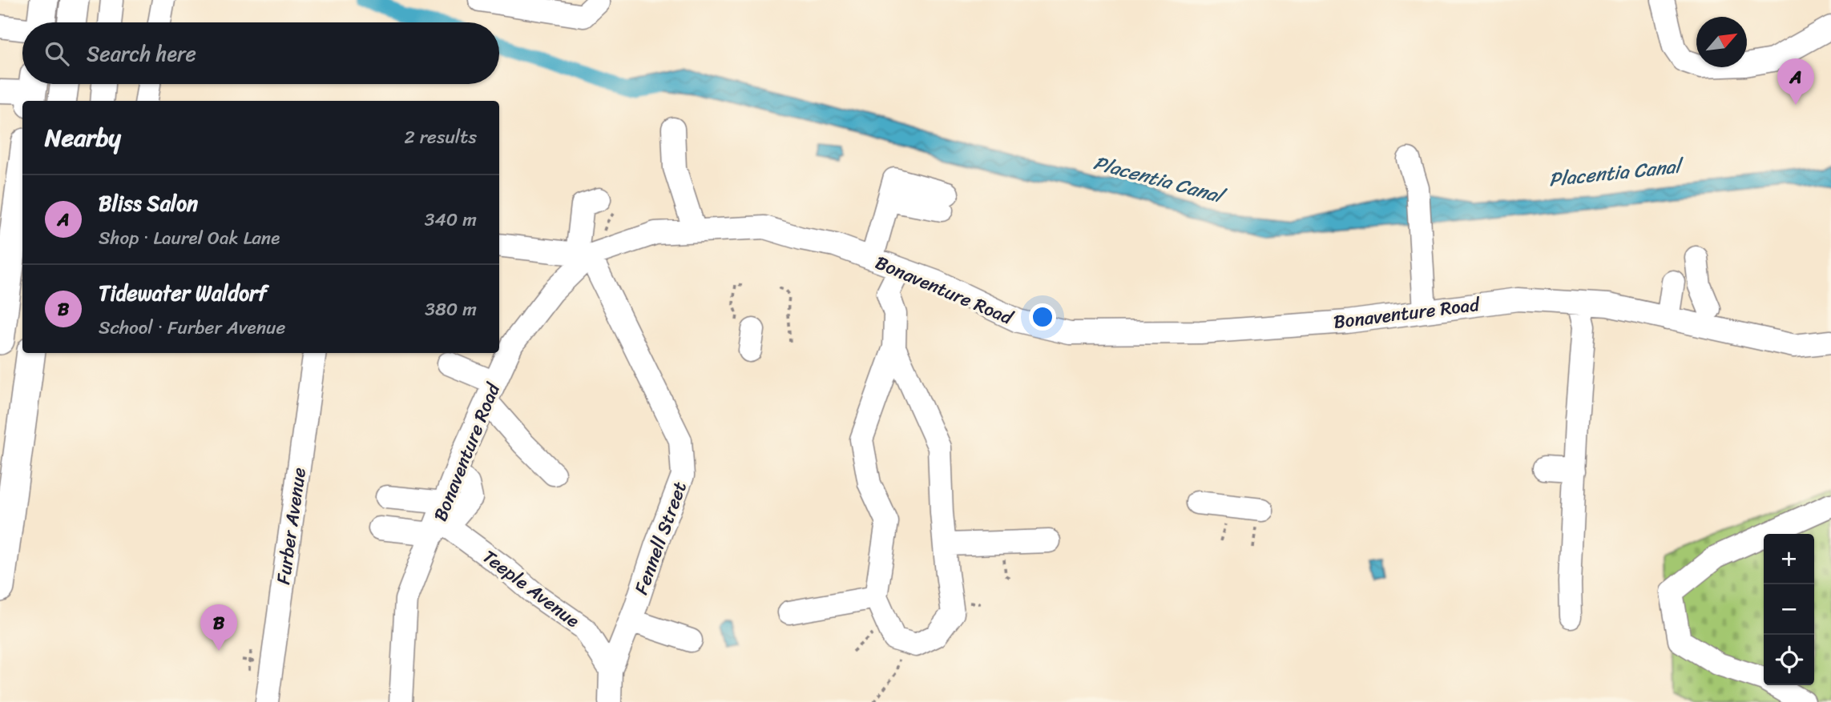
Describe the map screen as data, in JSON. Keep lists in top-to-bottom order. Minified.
{"streets":{"street":["Bonaventure Road","Furber Avenue","Fennell Street","Teeple Avenue"]},"crossings":[["Bonaventure Road","Fennell Street"],["Bonaventure Road","Teeple Avenue"],["Fennell Street","Teeple Avenue"]],"water":["Placentia Canal"],"north":"top right","page":{"search":"Search here","pins":["A","B"],"heading":["Nearby","2 results"],"list":[{"mark":"A","name":"Bliss Salon","note":"Shop · Laurel Oak Lane","value":"340 m"},{"mark":"B","name":"Tidewater Waldorf","note":"School · Furber Avenue","value":"380 m"}],"map_buttons":["+","−"]}}
